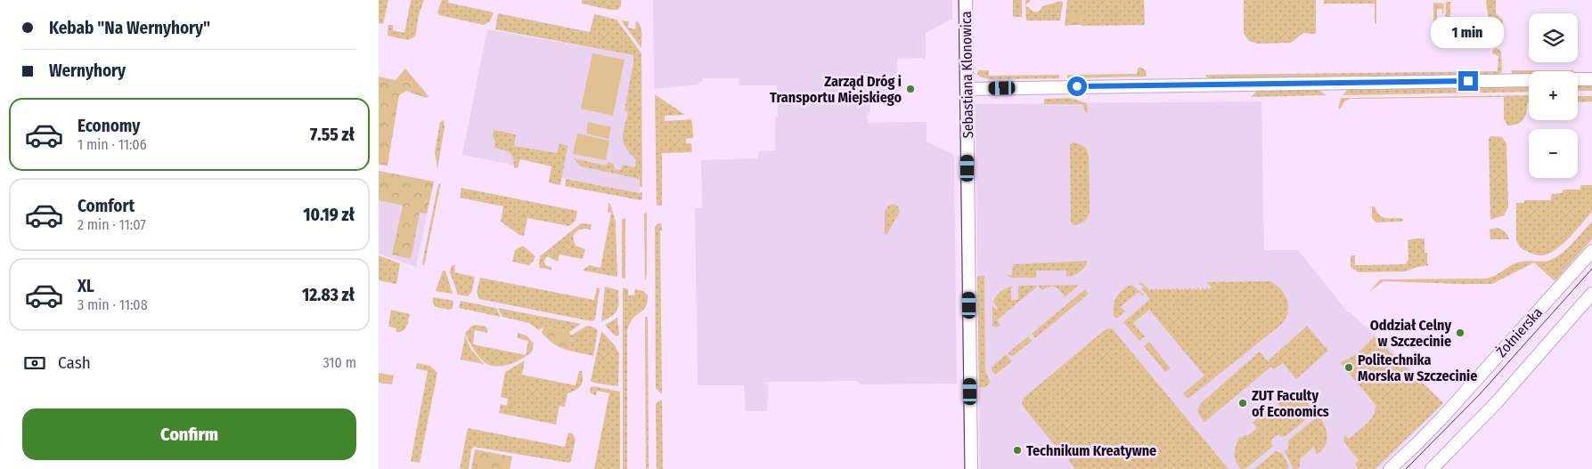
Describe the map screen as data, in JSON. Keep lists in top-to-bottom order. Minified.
{"streets":{"street":["Sebastiana Klonowica","Żołnierska"]},"places":["Zarząd Dróg i Transportu Miejskiego","Oddział Celny w Szczecinie","Politechnika Morska w Szczecinie","ZUT Faculty of Economics","Technikum Kreatywne"],"page":{"banner":["Kebab \"Na Wernyhory\"","Wernyhory"],"map_buttons":["+","−"],"bubble":"1 min","list":[{"name":"Economy","note":"1 min · 11:06","value":"7.55 zł"},{"name":"Comfort","note":"2 min · 11:07","value":"10.19 zł"},{"name":"XL","note":"3 min · 11:08","value":"12.83 zł"}],"pay":["Cash","310 m"],"buttons":"Confirm"}}
